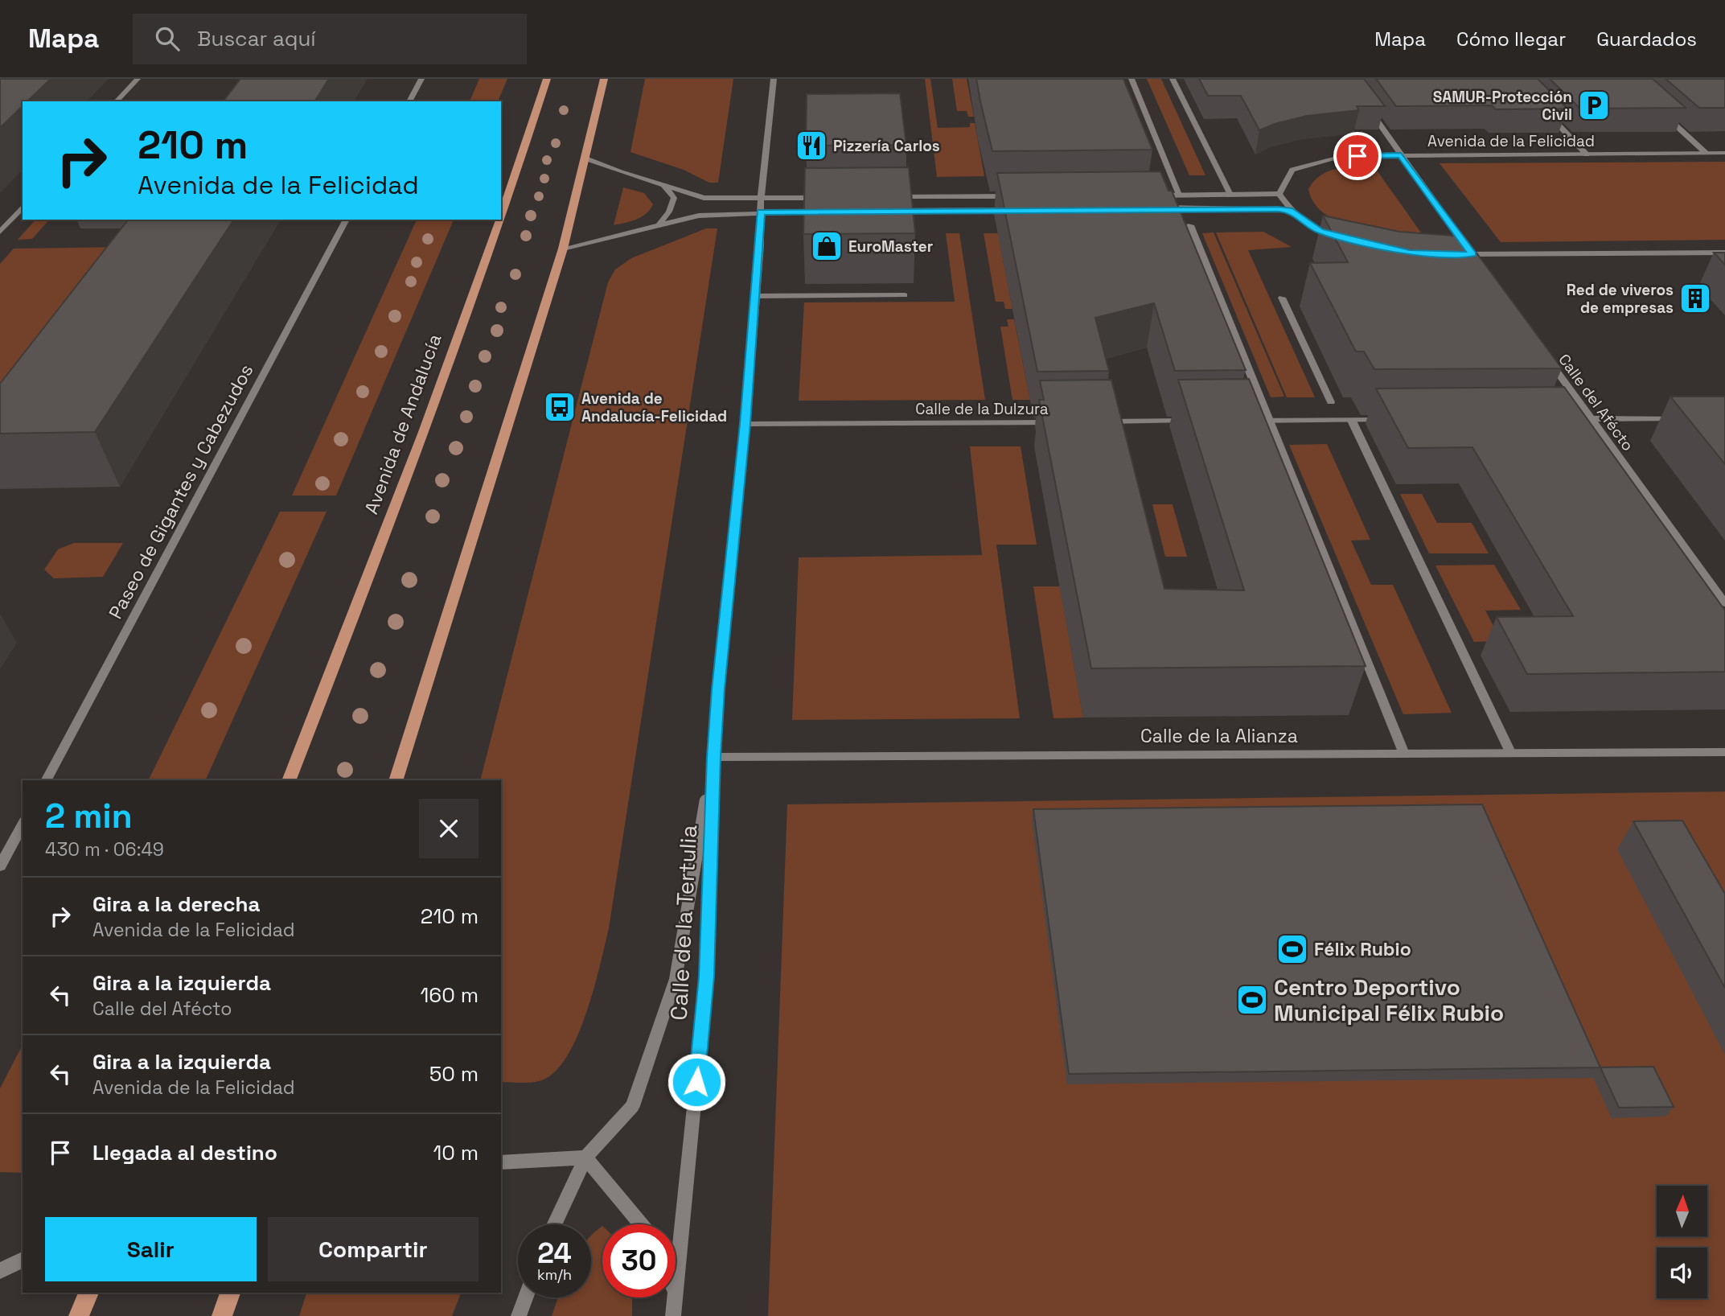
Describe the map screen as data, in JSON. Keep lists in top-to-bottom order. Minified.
{"streets":{"main road":["Avenida de Andalucía"],"street":["Avenida de la Felicidad","Calle del Afécto","Calle de la Dulzura","Paseo de Gigantes y Cabezudos","Calle de la Alianza","Calle de la Tertulia"]},"crossings":[["Calle de la Dulzura","Calle de la Tertulia"],["Calle de la Alianza","Calle de la Tertulia"]],"places":{"parking":["SAMUR-Protección Civil"],"restaurant":["Pizzería Carlos"],"shop":["EuroMaster"],"building":["Red de viveros de empresas"],"bus stop":["Avenida de Andalucía-Felicidad"],"sports":["Félix Rubio","Centro Deportivo Municipal Félix Rubio"]},"north":"top","page":{"header":"Mapa","search":"Buscar aquí","nav":["Mapa","Cómo llegar","Guardados"],"turn":["210 m","Avenida de la Felicidad"],"heading":["2 min","430 m · 06:49"],"list":[{"name":"Gira a la derecha","note":"Avenida de la Felicidad","value":"210 m"},{"name":"Gira a la izquierda","note":"Calle del Afécto","value":"160 m"},{"name":"Gira a la izquierda","note":"Avenida de la Felicidad","value":"50 m"},{"name":"Llegada al destino","value":"10 m"}],"buttons":["Salir","Compartir"],"speed":"24 km/h","limit":"30"}}
